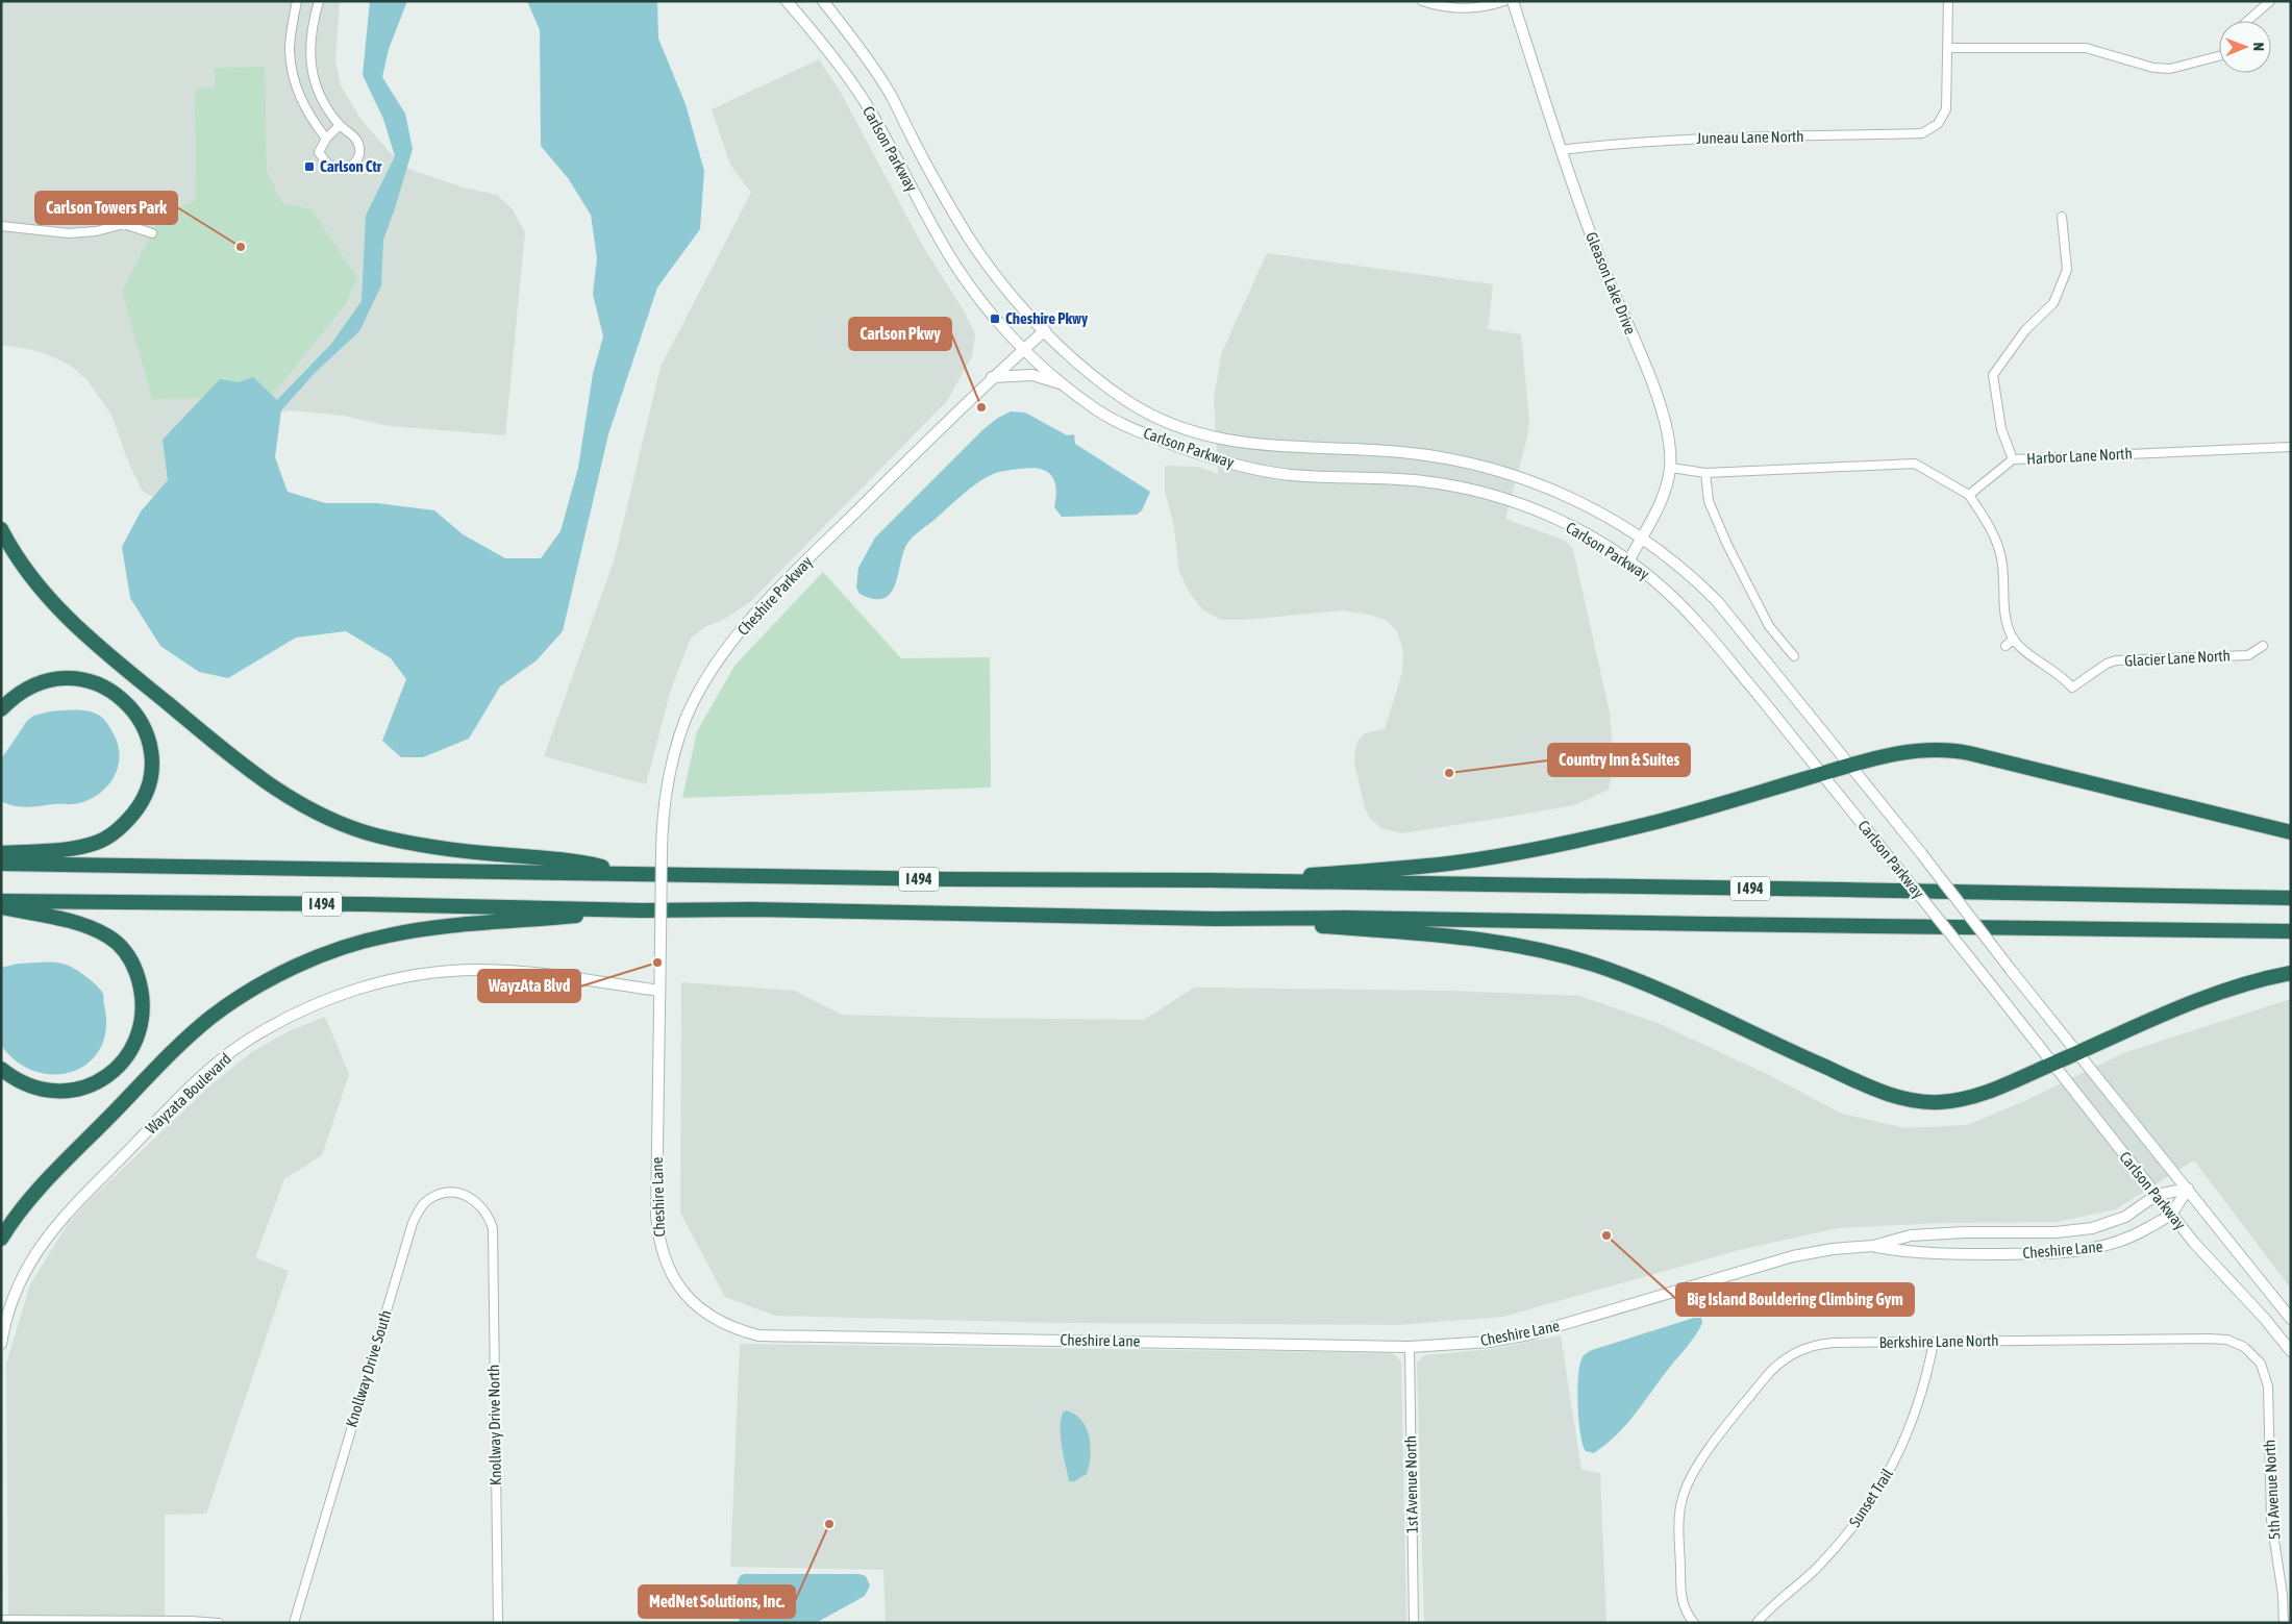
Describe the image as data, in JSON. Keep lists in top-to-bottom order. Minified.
{"streets":{"highway":["I 494"],"main road":["Carlson Parkway","Gleason Lake Drive","Cheshire Parkway","Wayzata Boulevard","Cheshire Lane"],"street":["Juneau Lane North","Harbor Lane North","Glacier Lane North","Berkshire Lane North","Knollway Drive South","Knollway Drive North","1st Avenue North","5th Avenue North","Sunset Trail"]},"crossings":[["Juneau Lane North","Gleason Lake Drive"],["Carlson Parkway","Gleason Lake Drive"],["Carlson Parkway","Cheshire Parkway"],["Carlson Parkway","Cheshire Lane"],["Harbor Lane North","Glacier Lane North"],["Cheshire Parkway","Cheshire Lane"],["Wayzata Boulevard","Cheshire Lane"],["Cheshire Lane","1st Avenue North"],["Berkshire Lane North","5th Avenue North"],["Berkshire Lane North","Sunset Trail"],["Knollway Drive South","Knollway Drive North"]],"places":{"transit":["Carlson Ctr","Cheshire Pkwy"],"other":["Carlson Towers Park","Carlson Pkwy","Country Inn & Suites","WayzAta Blvd","Big Island Bouldering Climbing Gym","MedNet Solutions, Inc."]},"north":"right"}
